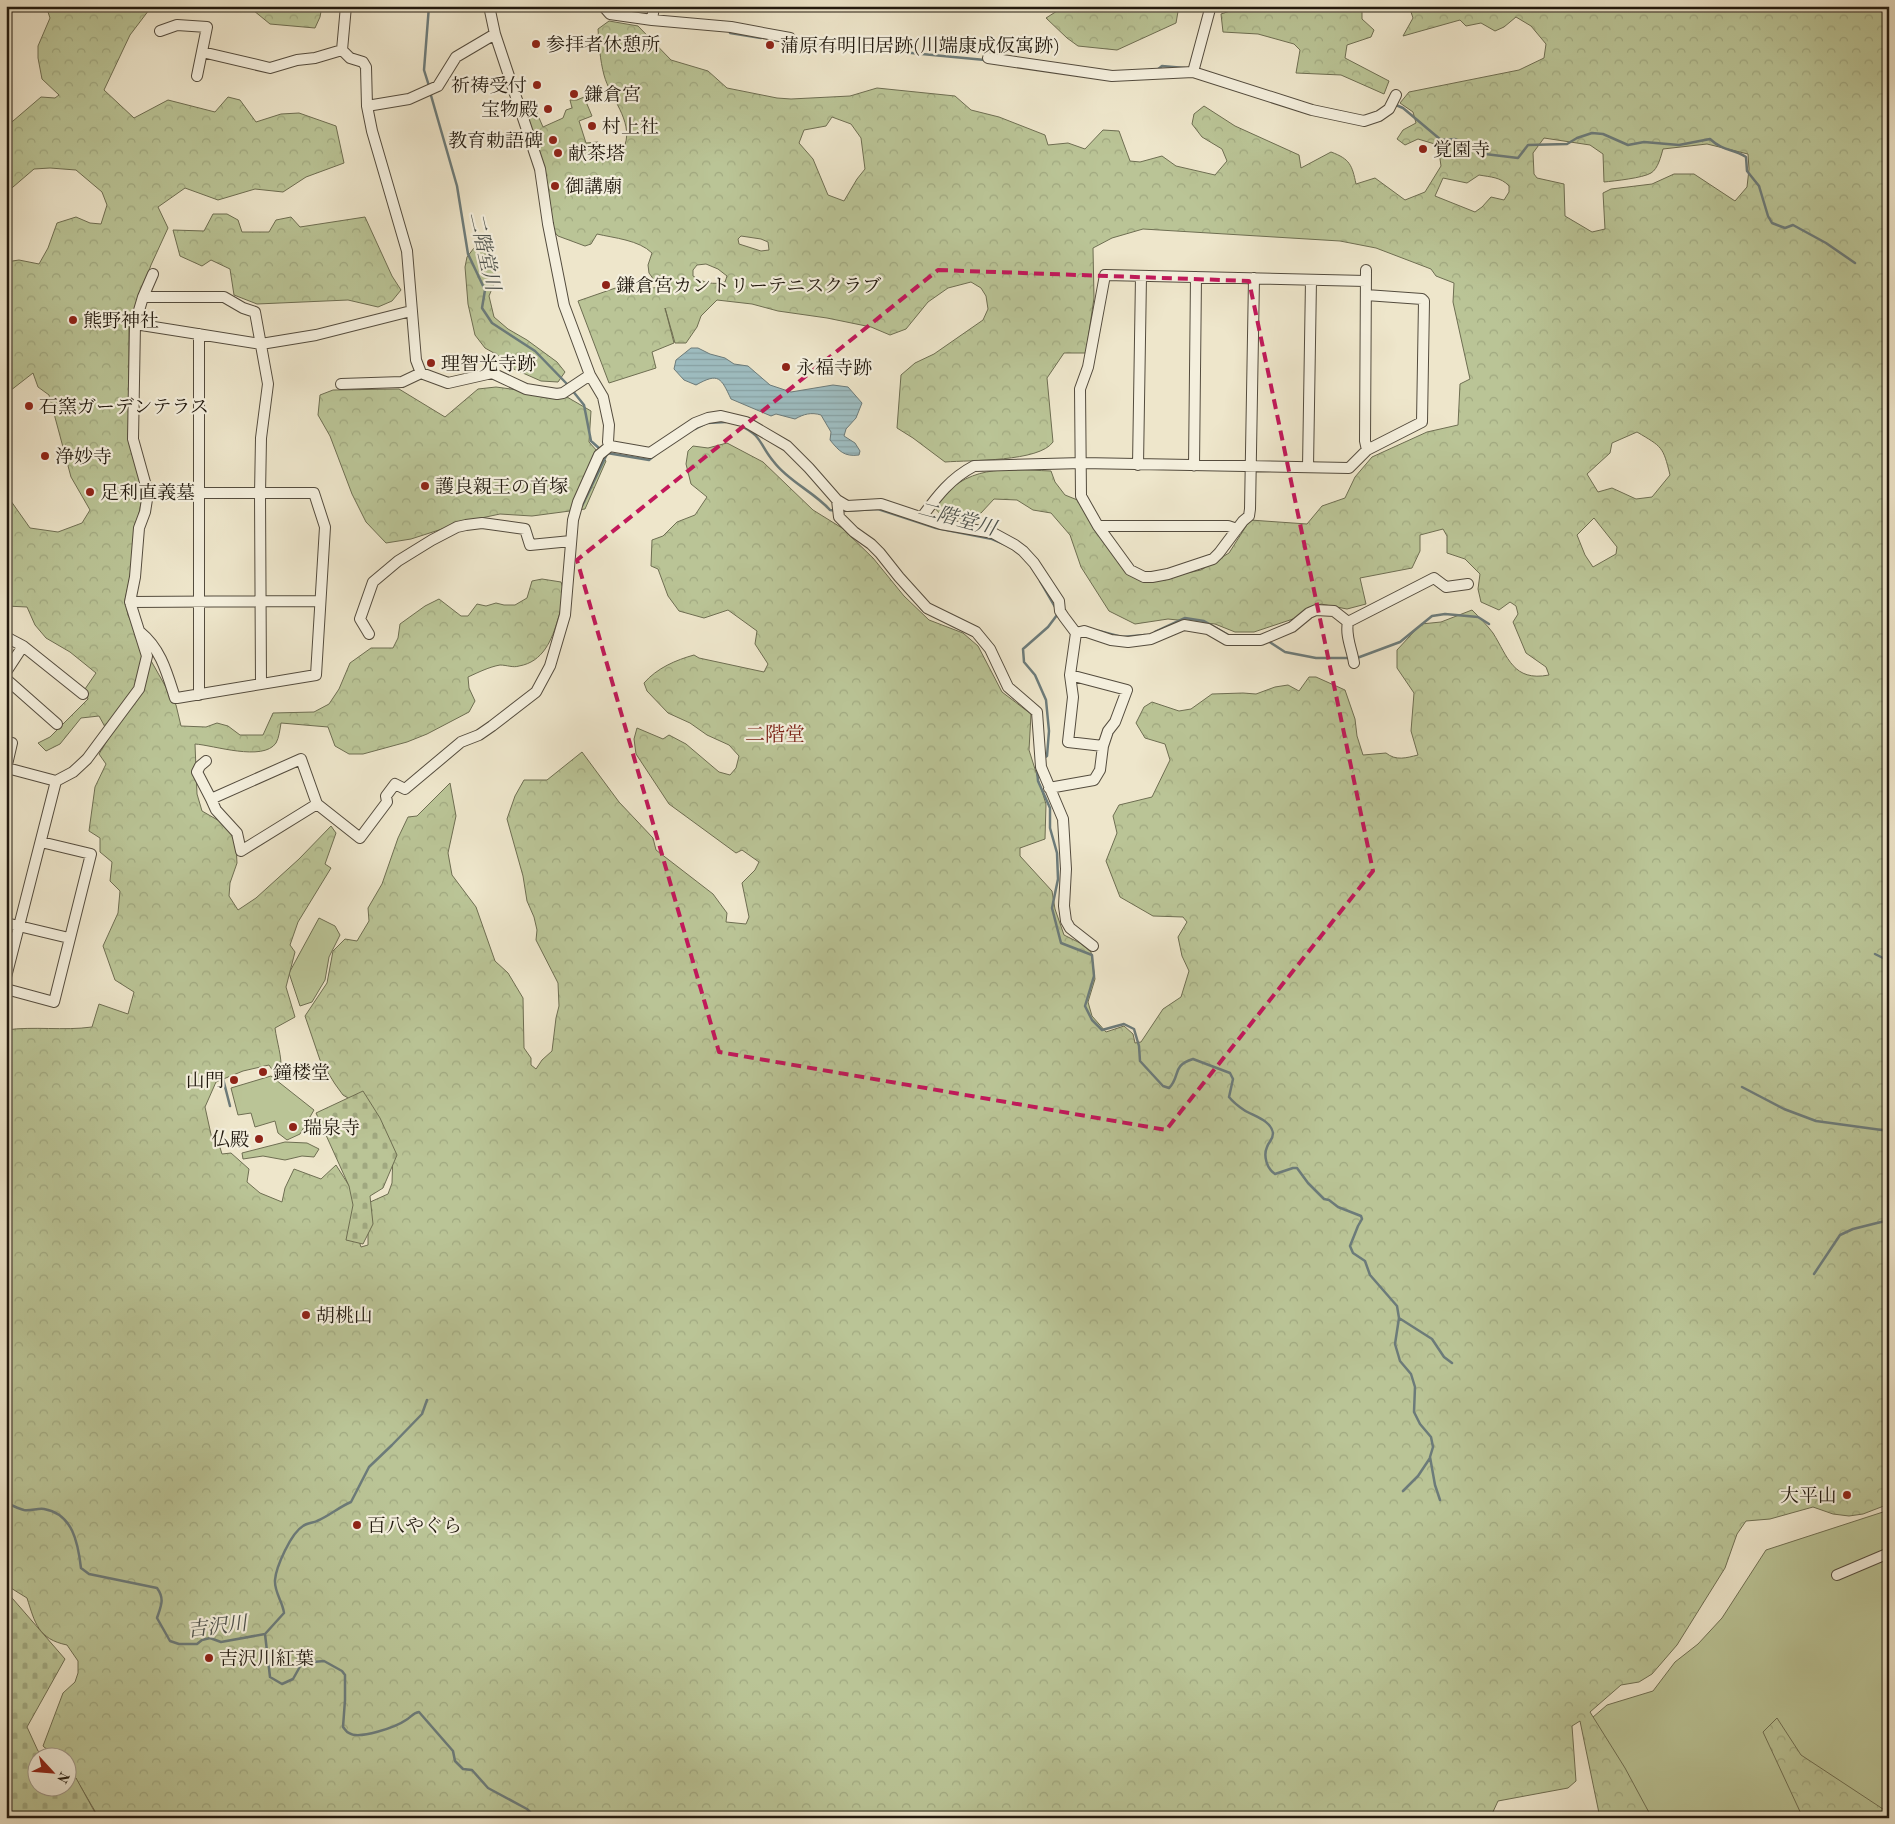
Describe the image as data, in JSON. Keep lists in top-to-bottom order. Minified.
{"districts":["二階堂"],"water":["二階堂川","吉沢川"],"places":["参拝者休憩所","蒲原有明旧居跡(川端康成仮寓跡)","祈祷受付","鎌倉宮","宝物殿","村上社","教育勅語碑","覚園寺","献茶塔","御講廟","鎌倉宮カントリーテニスクラブ","熊野神社","理智光寺跡","永福寺跡","石窯ガーデンテラス","浄妙寺","護良親王の首塚","足利直義墓","鐘楼堂","山門","瑞泉寺","仏殿","胡桃山","大平山","百八やぐら","吉沢川紅葉"],"north":"bottom right"}
